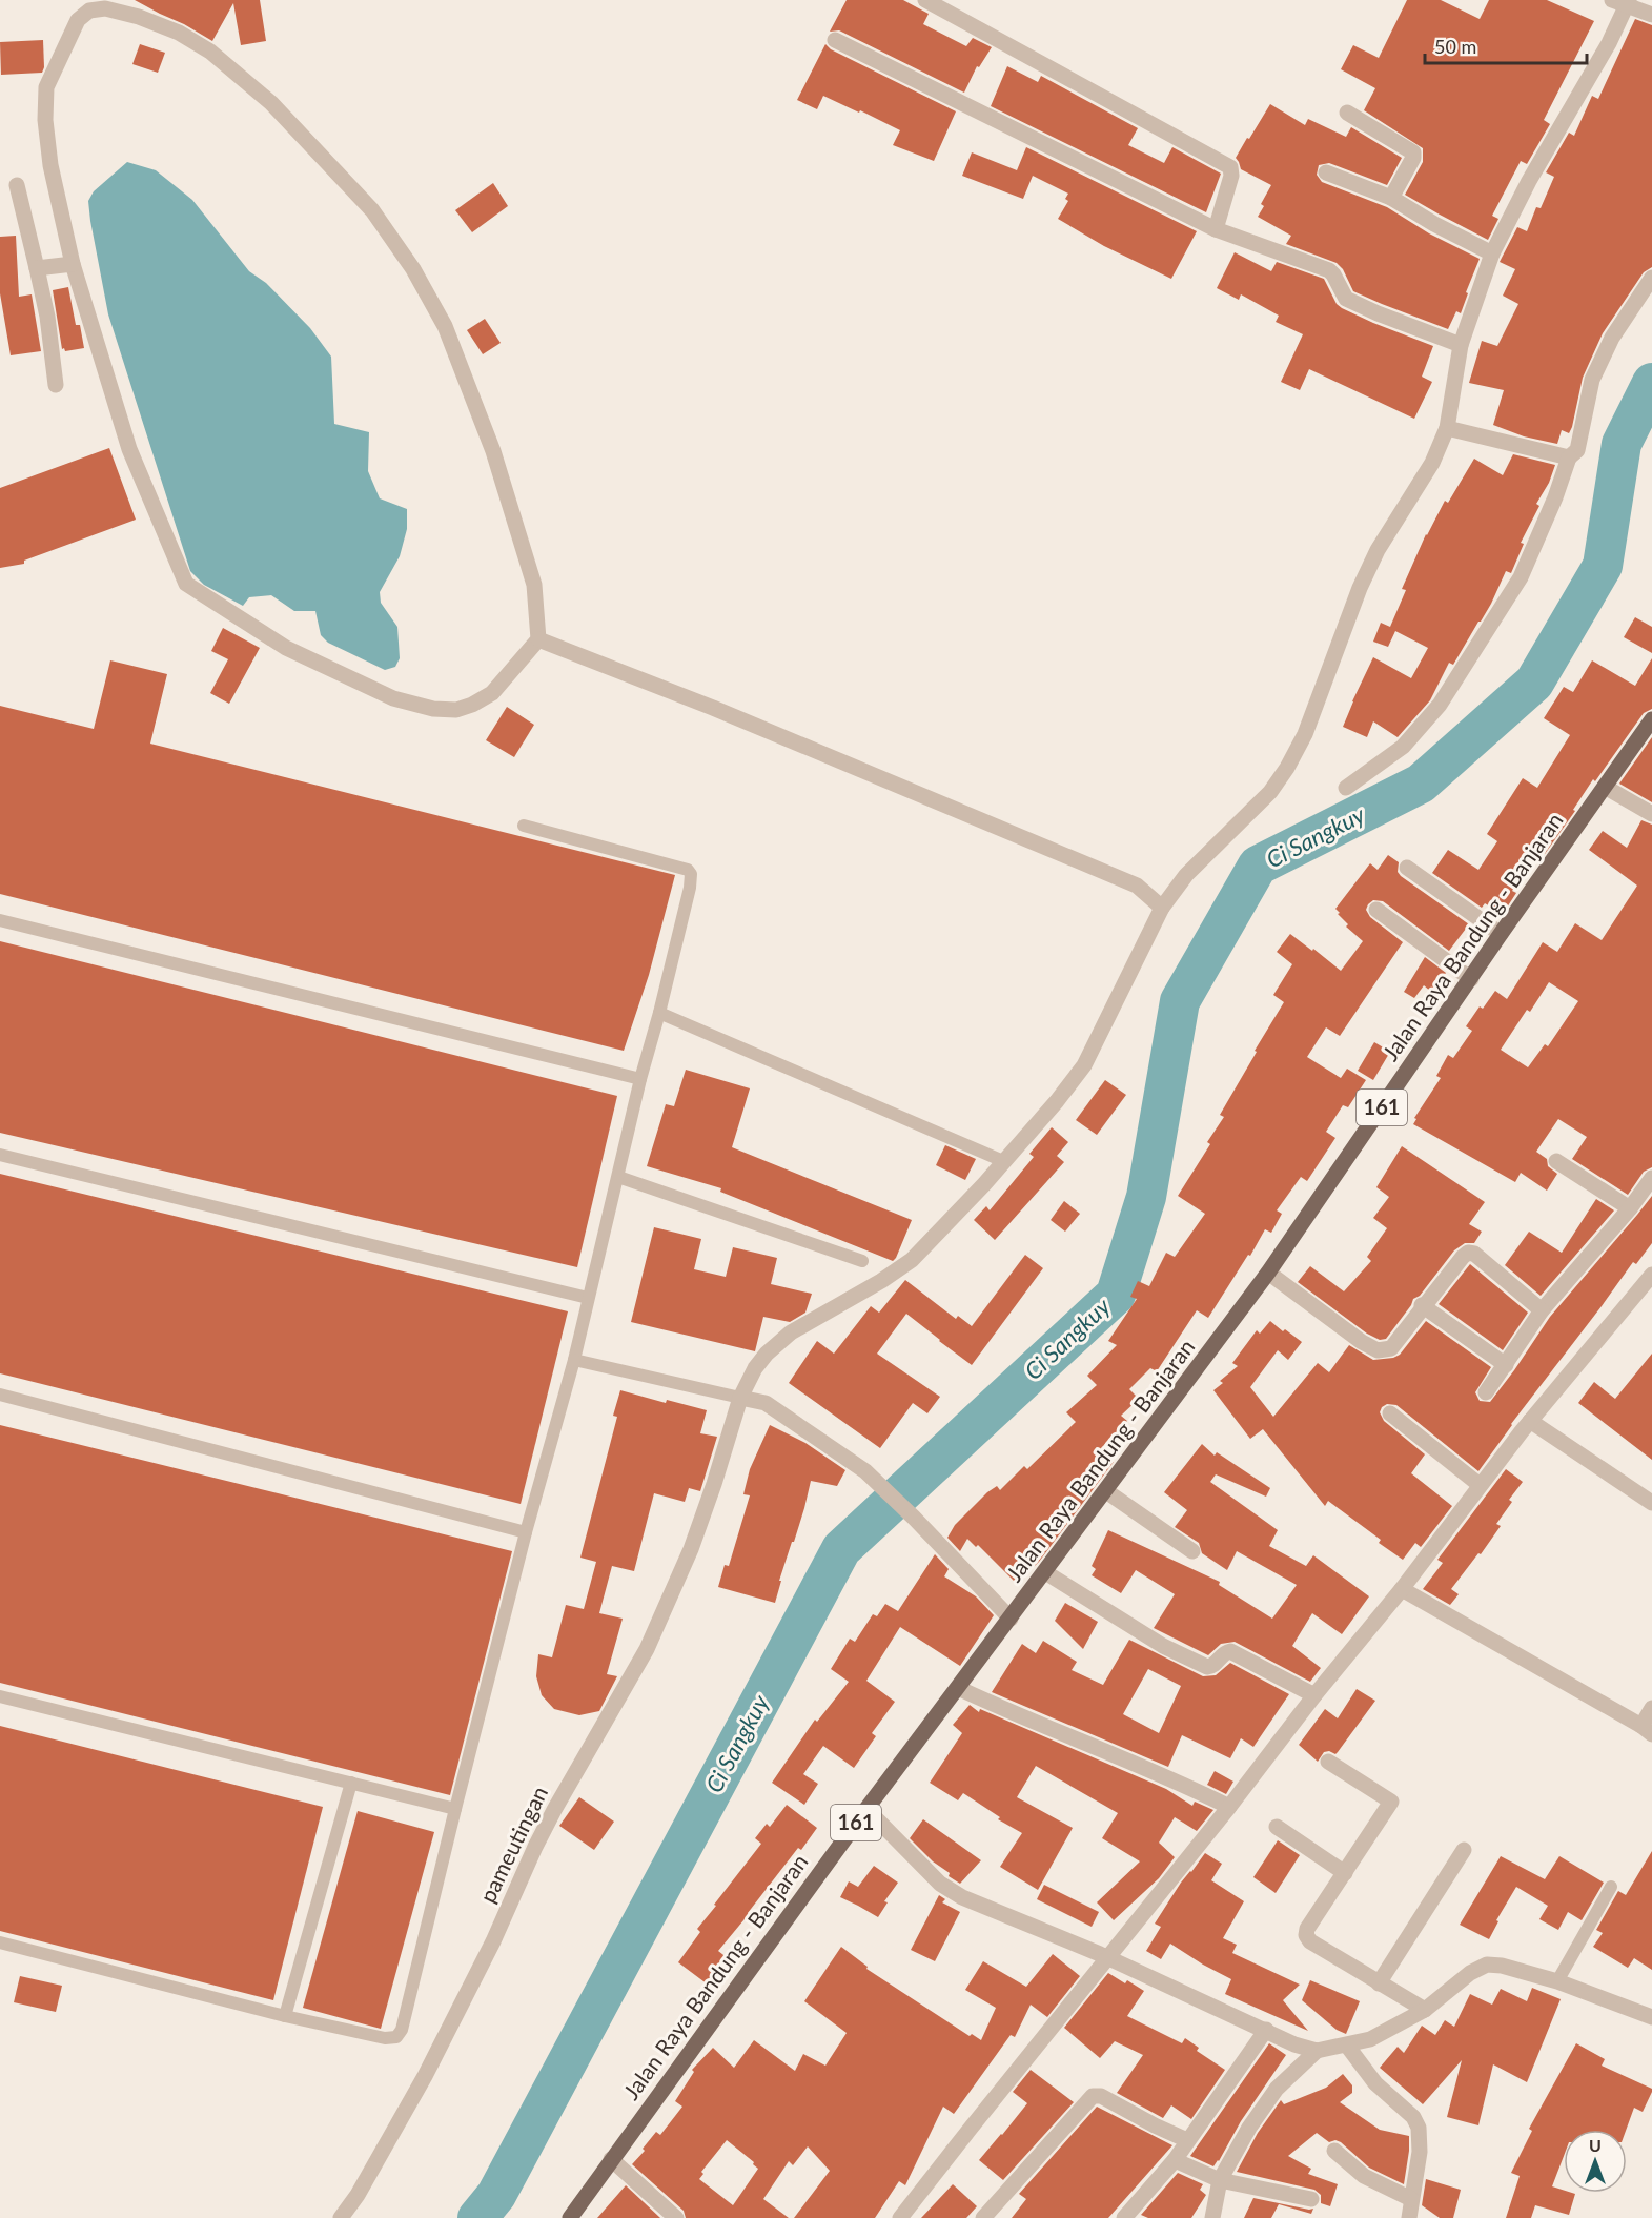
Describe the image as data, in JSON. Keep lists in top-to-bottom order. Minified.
{"streets":{"main road":["Jalan Raya Bandung - Banjaran","161"],"street":["pameutingan"]},"water":["Ci Sangkuy"],"scale_bar":"50 m","north":"top"}
